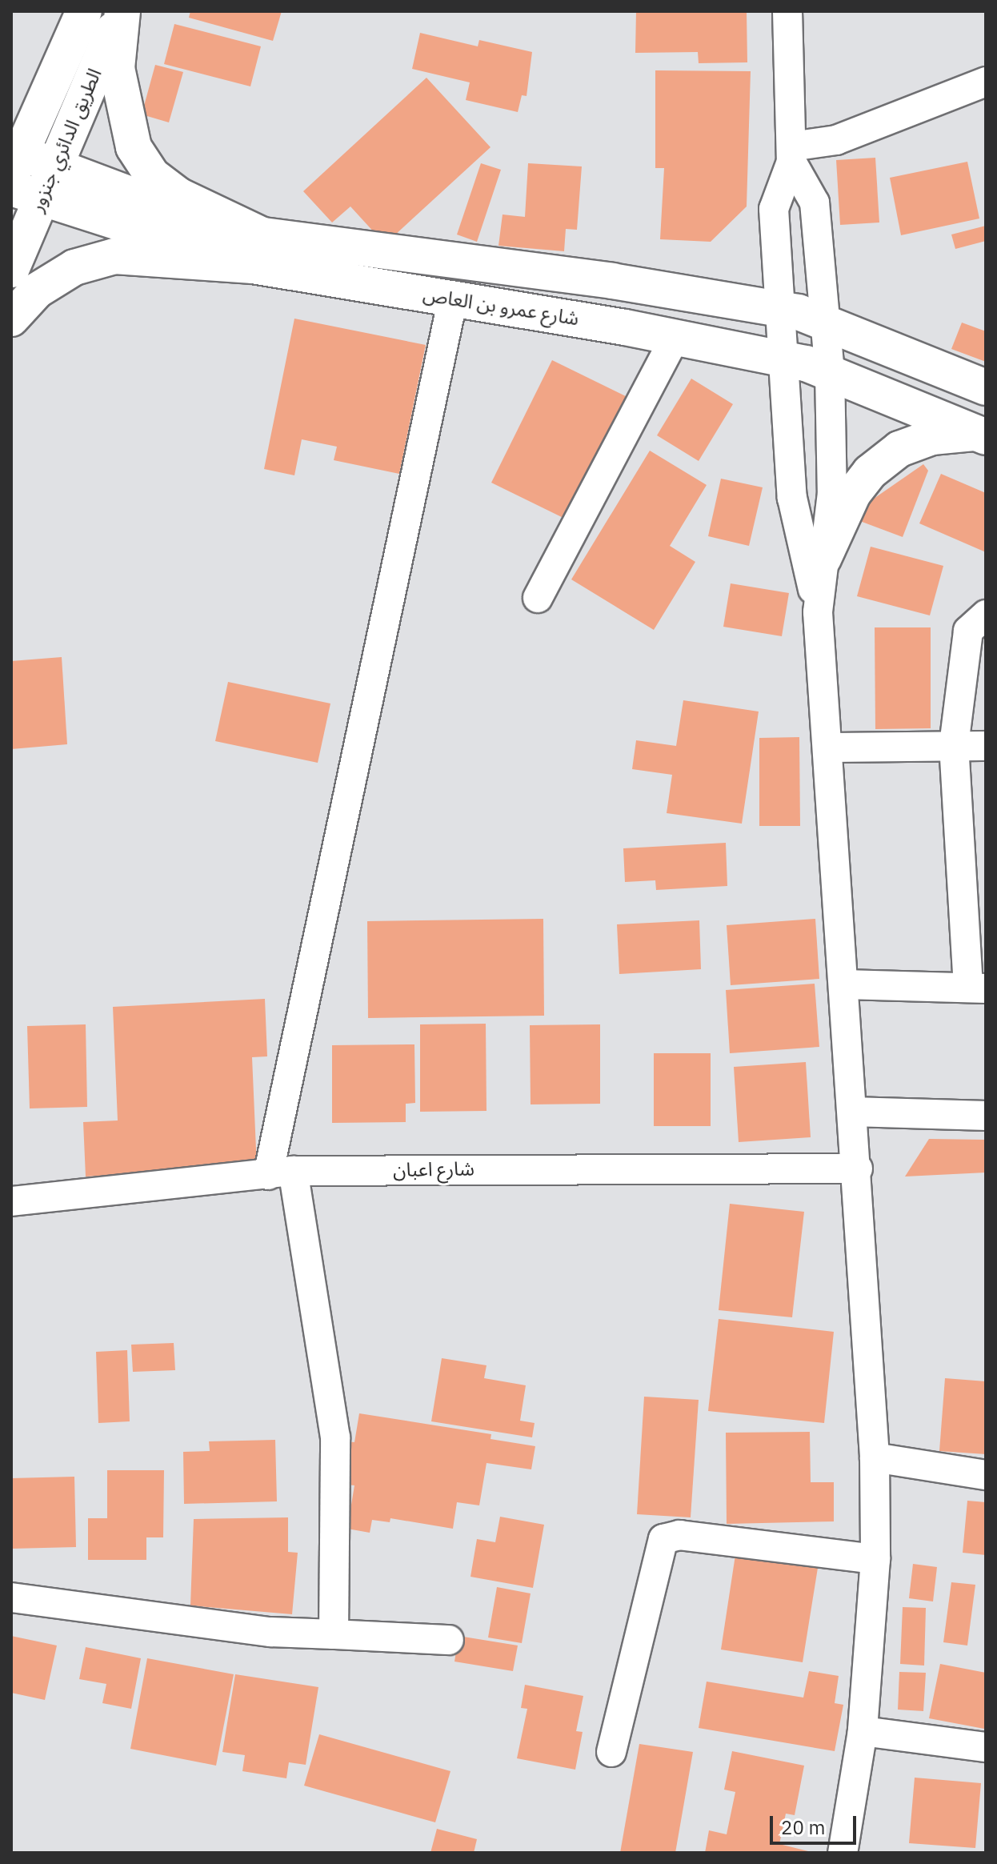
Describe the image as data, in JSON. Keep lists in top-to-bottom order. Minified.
{"streets":{"street":["الطريق الدائري جنزور","شارع عمرو بن العاص","شارع اعبان"]},"crossings":[["الطريق الدائري جنزور","شارع عمرو بن العاص"]],"scale_bar":"20 m"}
